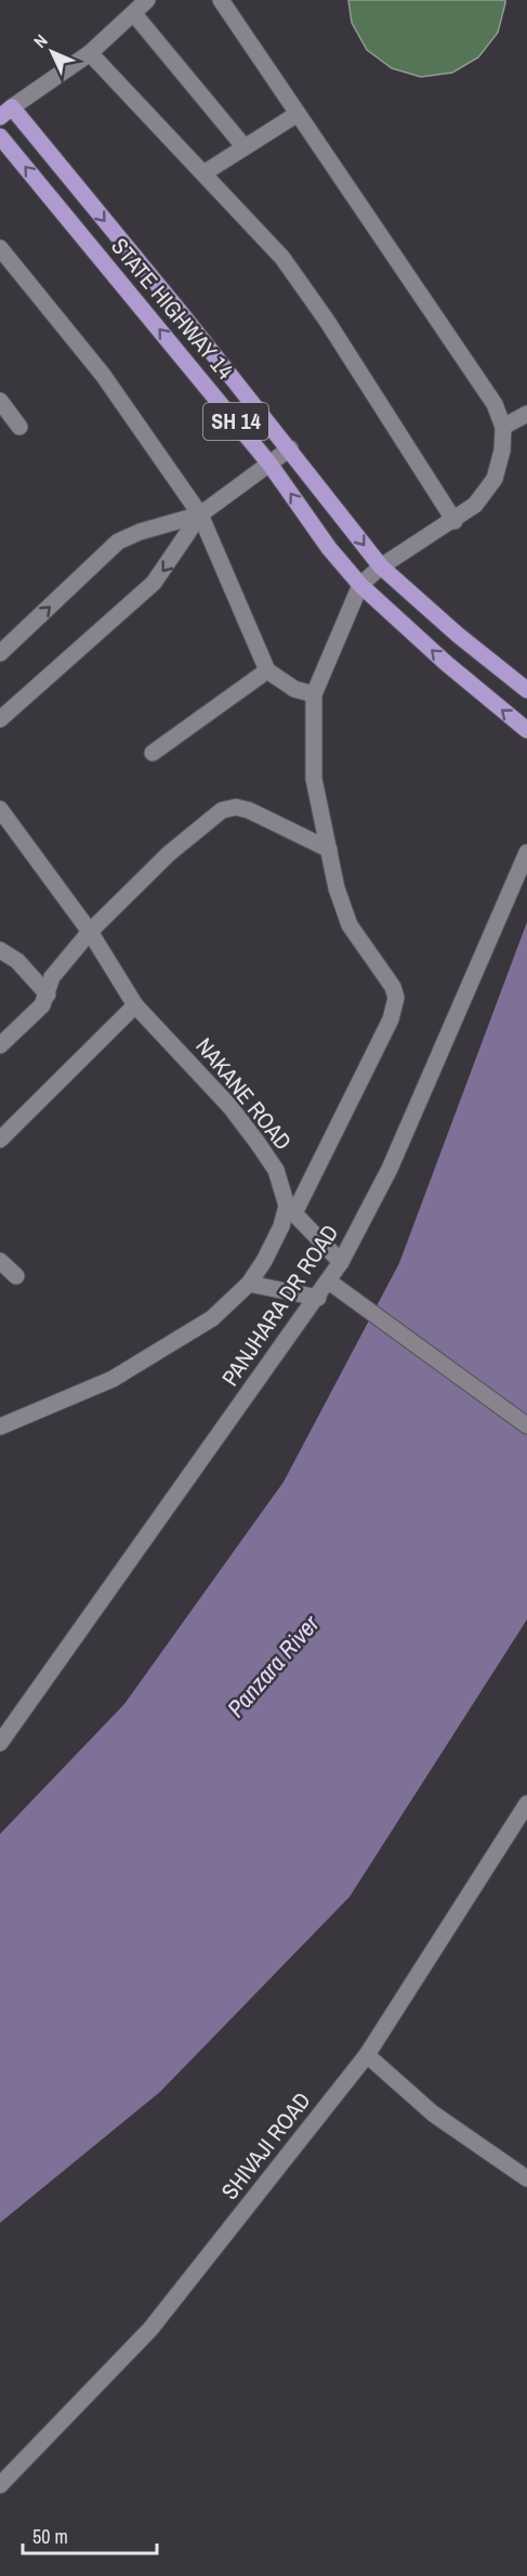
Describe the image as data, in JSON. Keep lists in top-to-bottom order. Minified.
{"streets":{"main road":["STATE HIGHWAY 14","SH 14"],"street":["NAKANE ROAD","PANJHARA DR ROAD","SHIVAJI ROAD"]},"water":["Panzara River"],"scale_bar":"50 m","north":"top left"}
